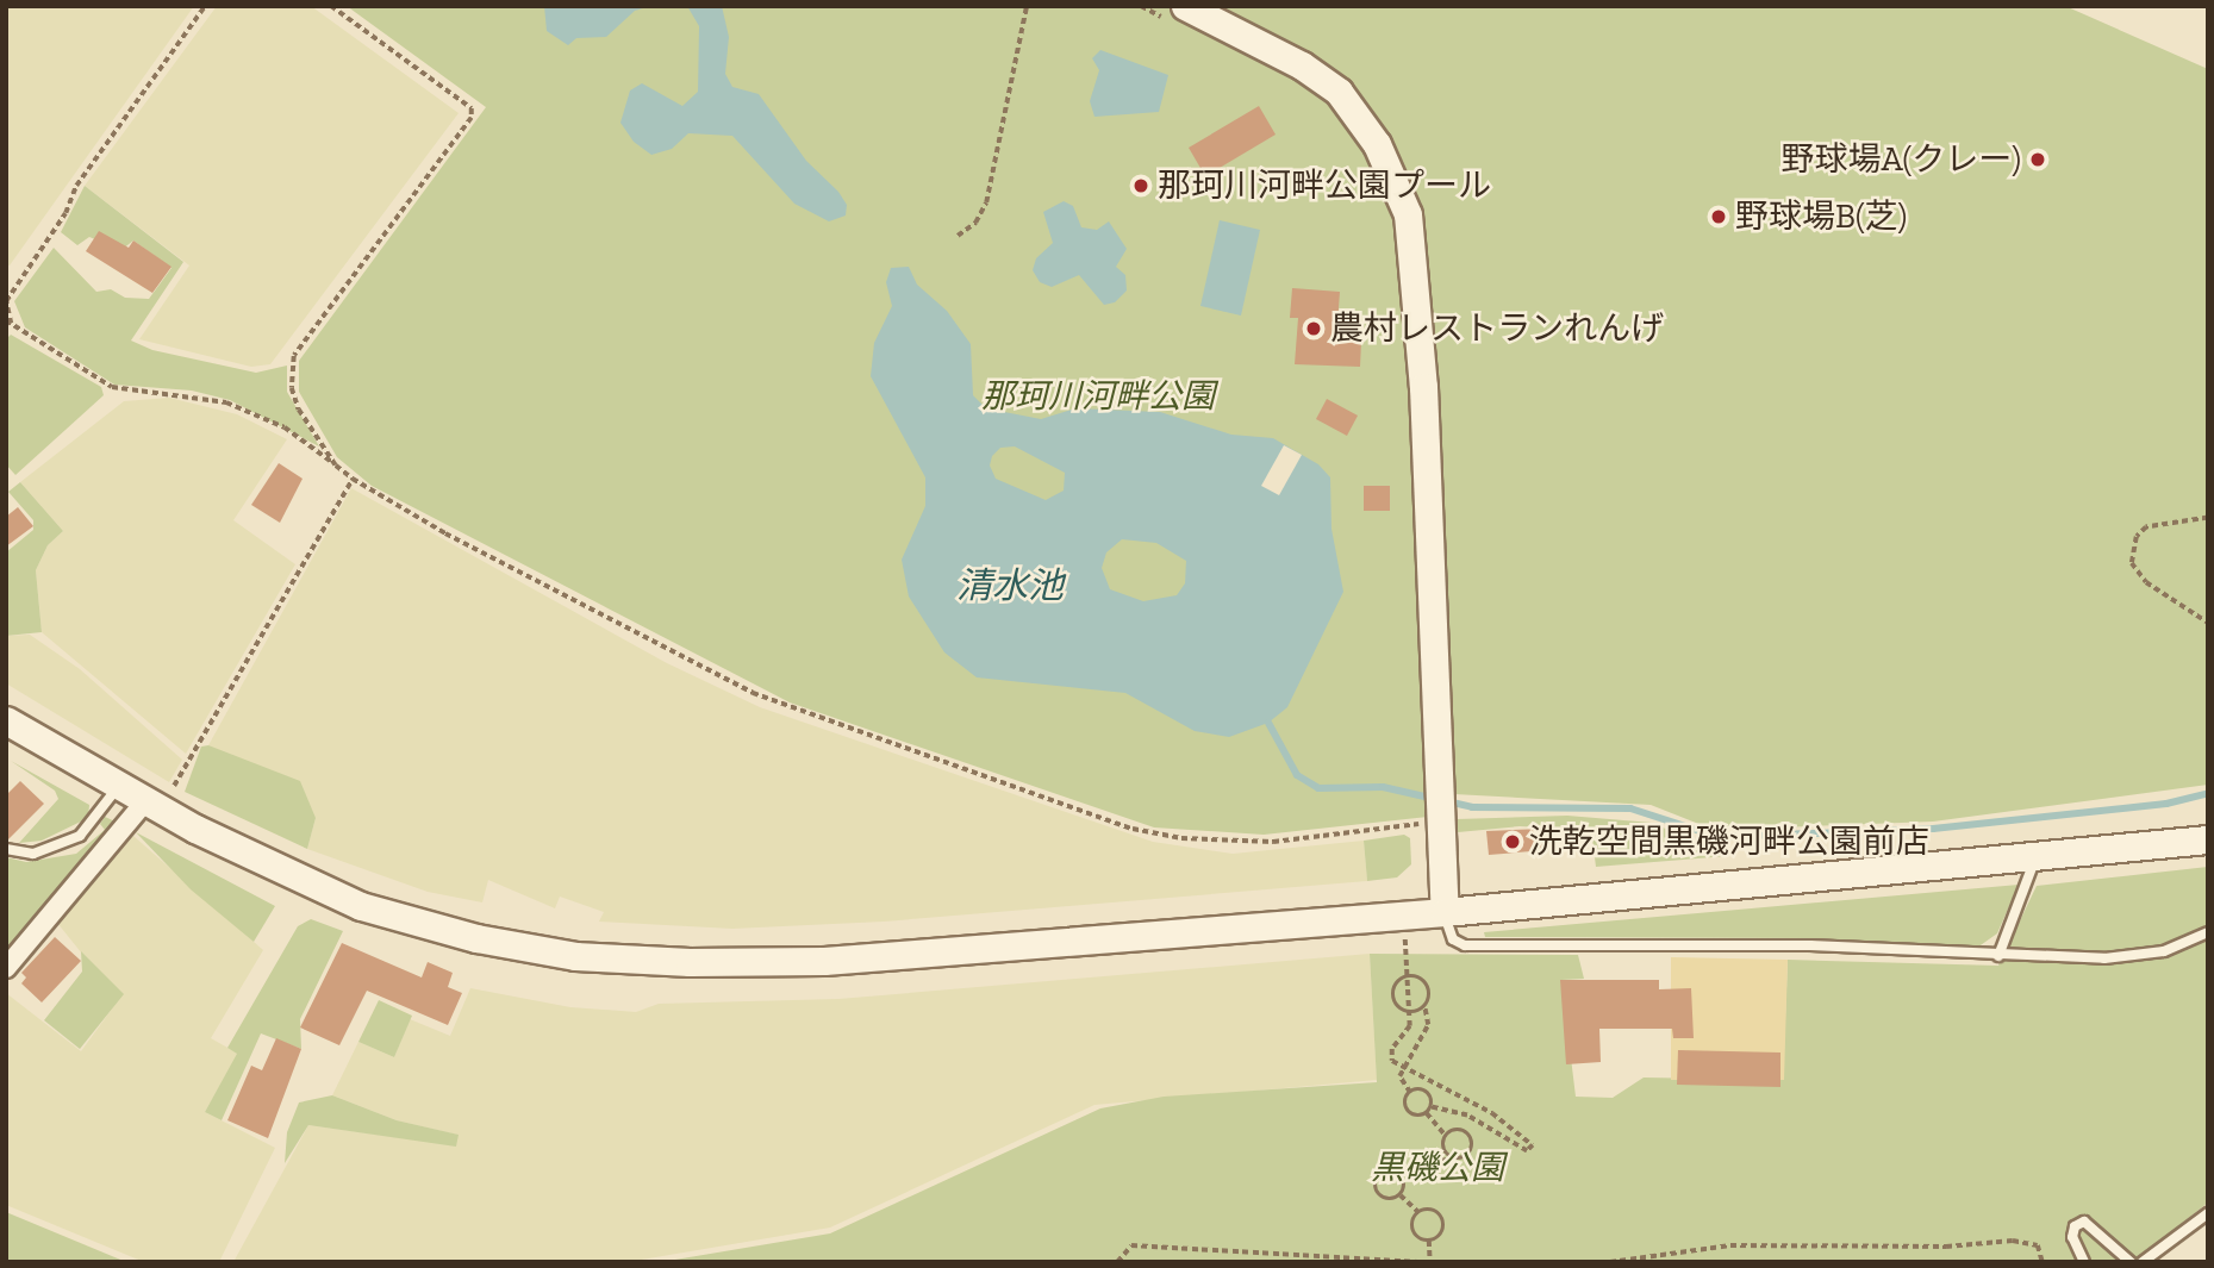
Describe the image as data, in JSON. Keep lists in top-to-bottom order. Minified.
{"water":["清水池"],"parks":["那珂川河畔公園","黒磯公園"],"places":["野球場A(クレー)","那珂川河畔公園プール","野球場B(芝)","農村レストランれんげ","洗乾空間黒磯河畔公園前店"]}
